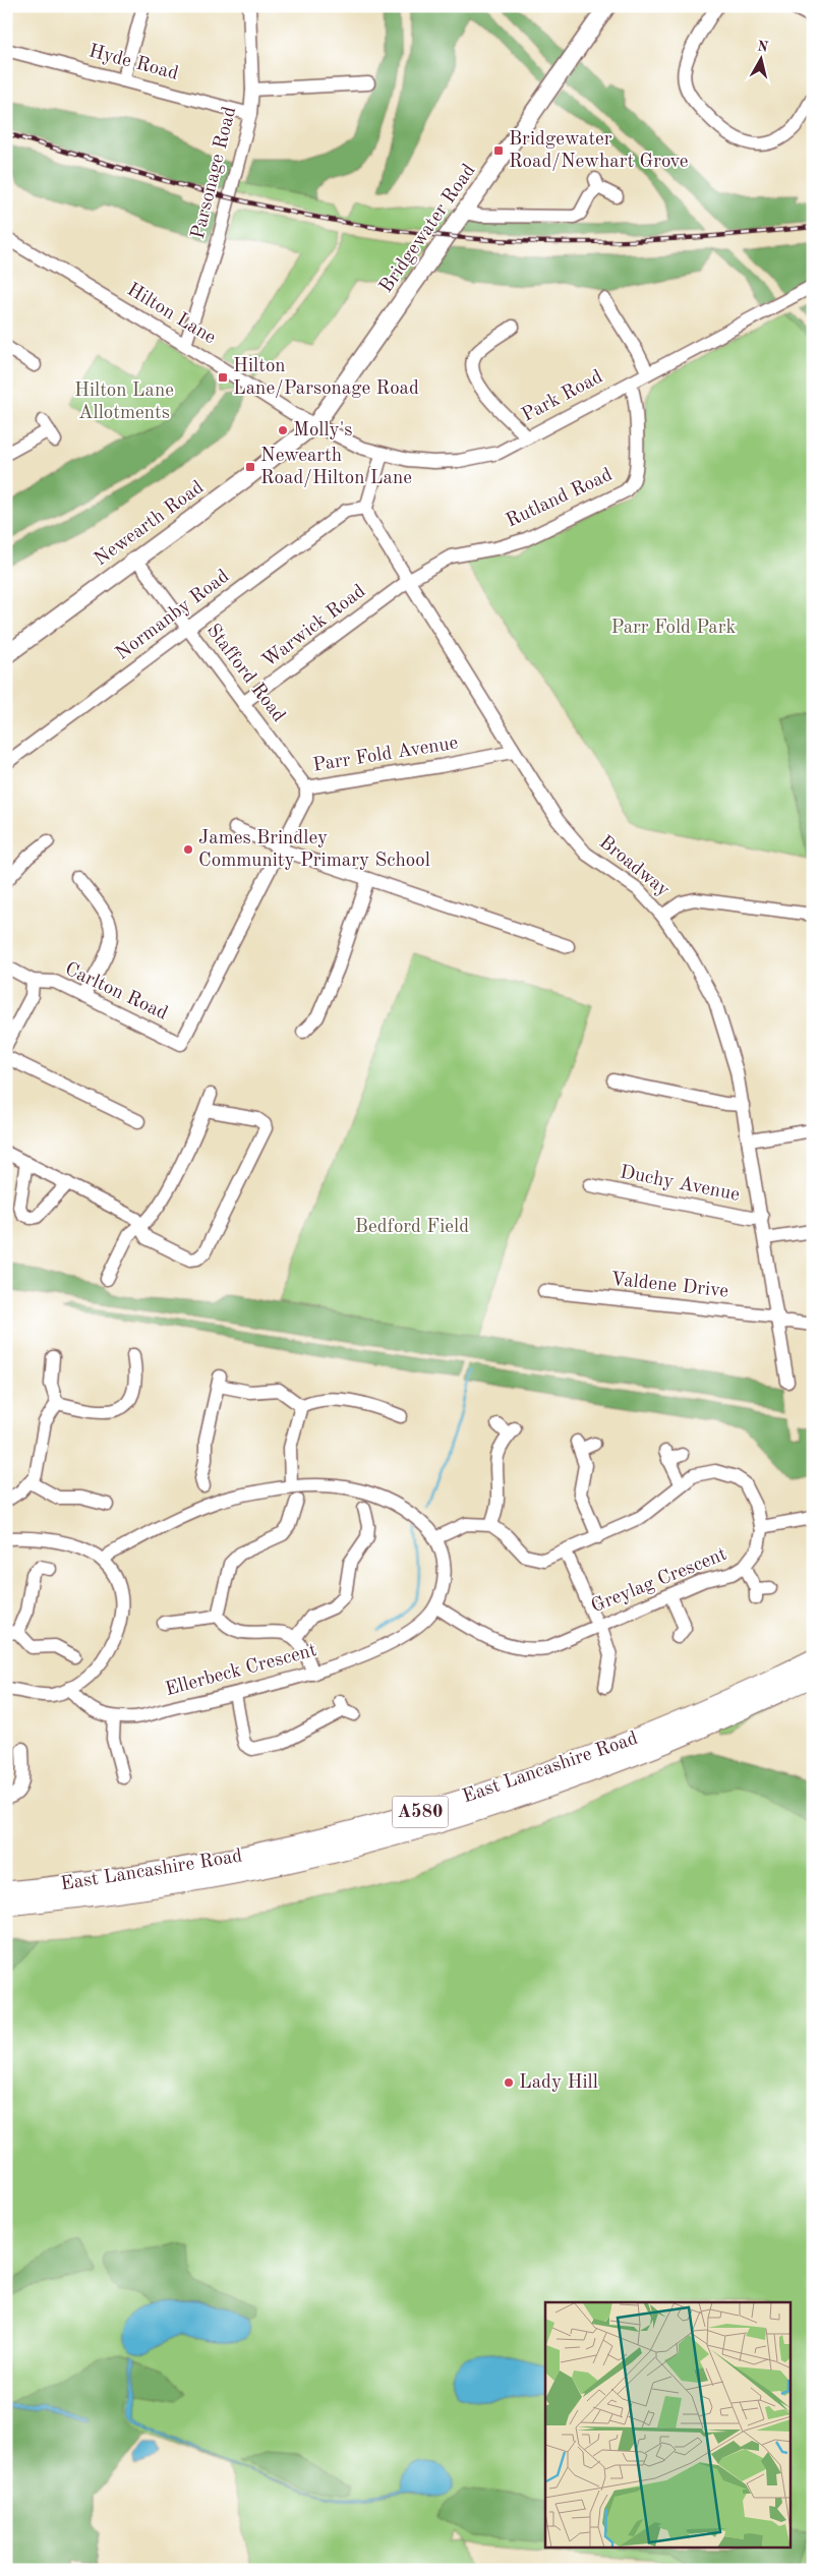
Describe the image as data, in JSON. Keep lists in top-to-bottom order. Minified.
{"streets":{"highway":["East Lancashire Road","A580"],"main road":["Bridgewater Road","Newearth Road"],"street":["Hyde Road","Parsonage Road","Hilton Lane","Park Road","Rutland Road","Normanby Road","Warwick Road","Stafford Road","Parr Fold Avenue","Broadway","Carlton Road","Duchy Avenue","Valdene Drive","Greylag Crescent","Ellerbeck Crescent"]},"crossings":[["Hyde Road","Parsonage Road"],["Parsonage Road","Hilton Lane"],["Bridgewater Road","Hilton Lane"],["Bridgewater Road","Park Road"],["Bridgewater Road","Newearth Road"],["Hilton Lane","Park Road"],["Hilton Lane","Newearth Road"],["Park Road","Rutland Road"],["Park Road","Newearth Road"],["Rutland Road","Warwick Road"],["Rutland Road","Broadway"],["Newearth Road","Stafford Road"],["Normanby Road","Stafford Road"],["Normanby Road","Broadway"],["Warwick Road","Stafford Road"],["Warwick Road","Broadway"],["Stafford Road","Parr Fold Avenue"],["Parr Fold Avenue","Broadway"],["Parr Fold Avenue","Carlton Road"],["Broadway","Duchy Avenue"],["Broadway","Valdene Drive"],["Greylag Crescent","Ellerbeck Crescent"]],"parks":["Hilton Lane Allotments","Parr Fold Park","Bedford Field"],"places":{"transit":["Bridgewater Road/Newhart Grove","Hilton Lane/Parsonage Road","Newearth Road/Hilton Lane"],"other":["Molly's","James Brindley Community Primary School","Lady Hill"]},"north":"top"}
